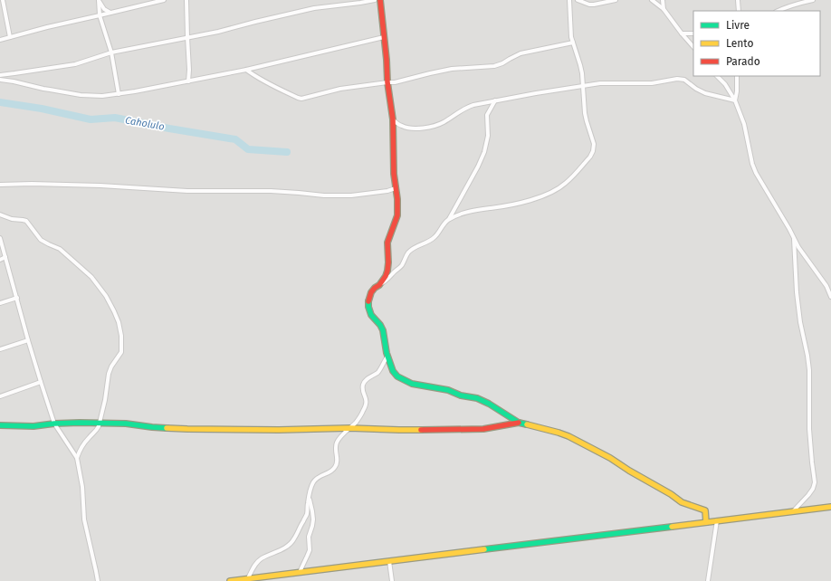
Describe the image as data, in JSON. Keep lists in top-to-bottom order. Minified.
{"water":["Caholulo"],"legend":["Livre","Lento","Parado"]}
